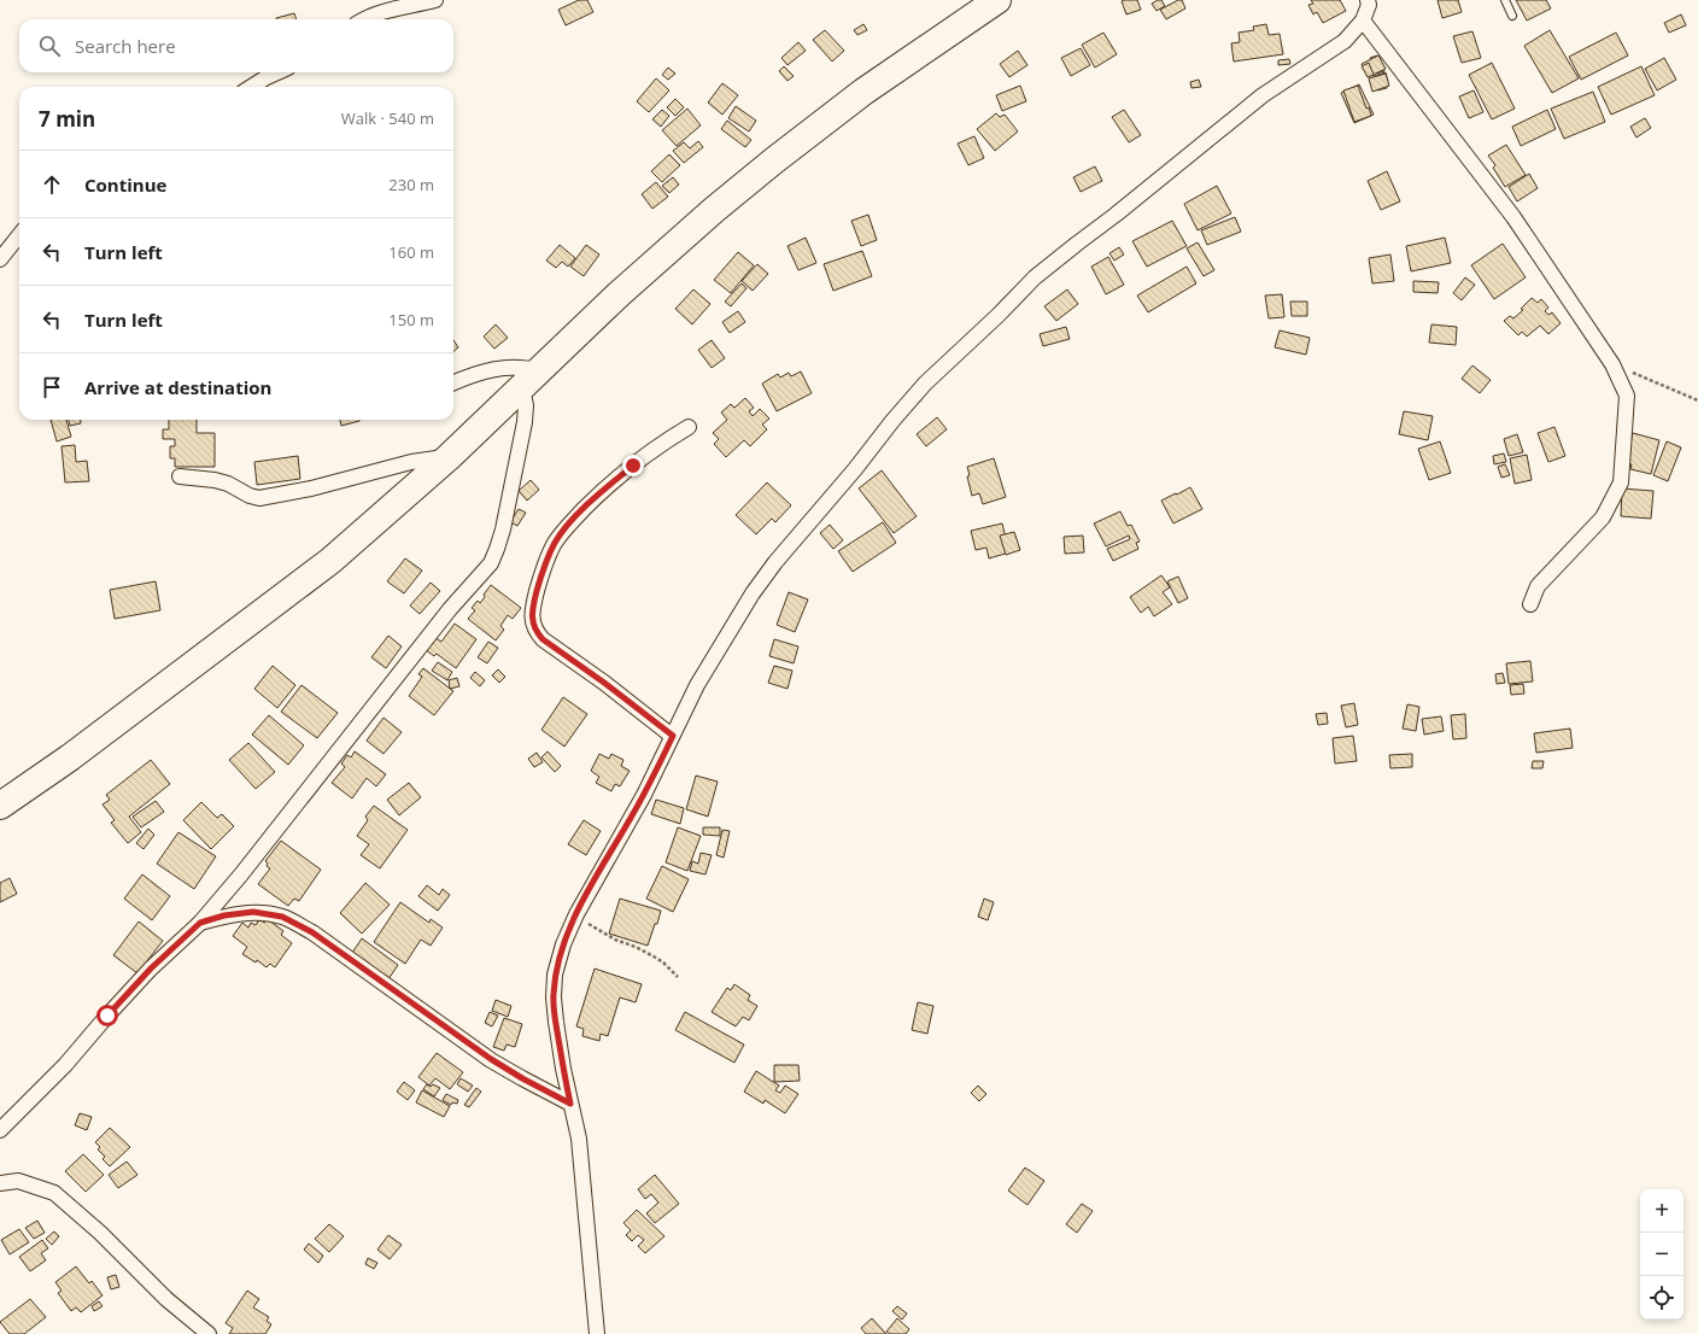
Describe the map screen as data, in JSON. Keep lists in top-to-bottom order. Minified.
{"page":{"search":"Search here","heading":["7 min","Walk · 540 m"],"list":[["Continue","230 m"],["Turn left","160 m"],["Turn left","150 m"],"Arrive at destination"],"map_buttons":["+","−"]}}
